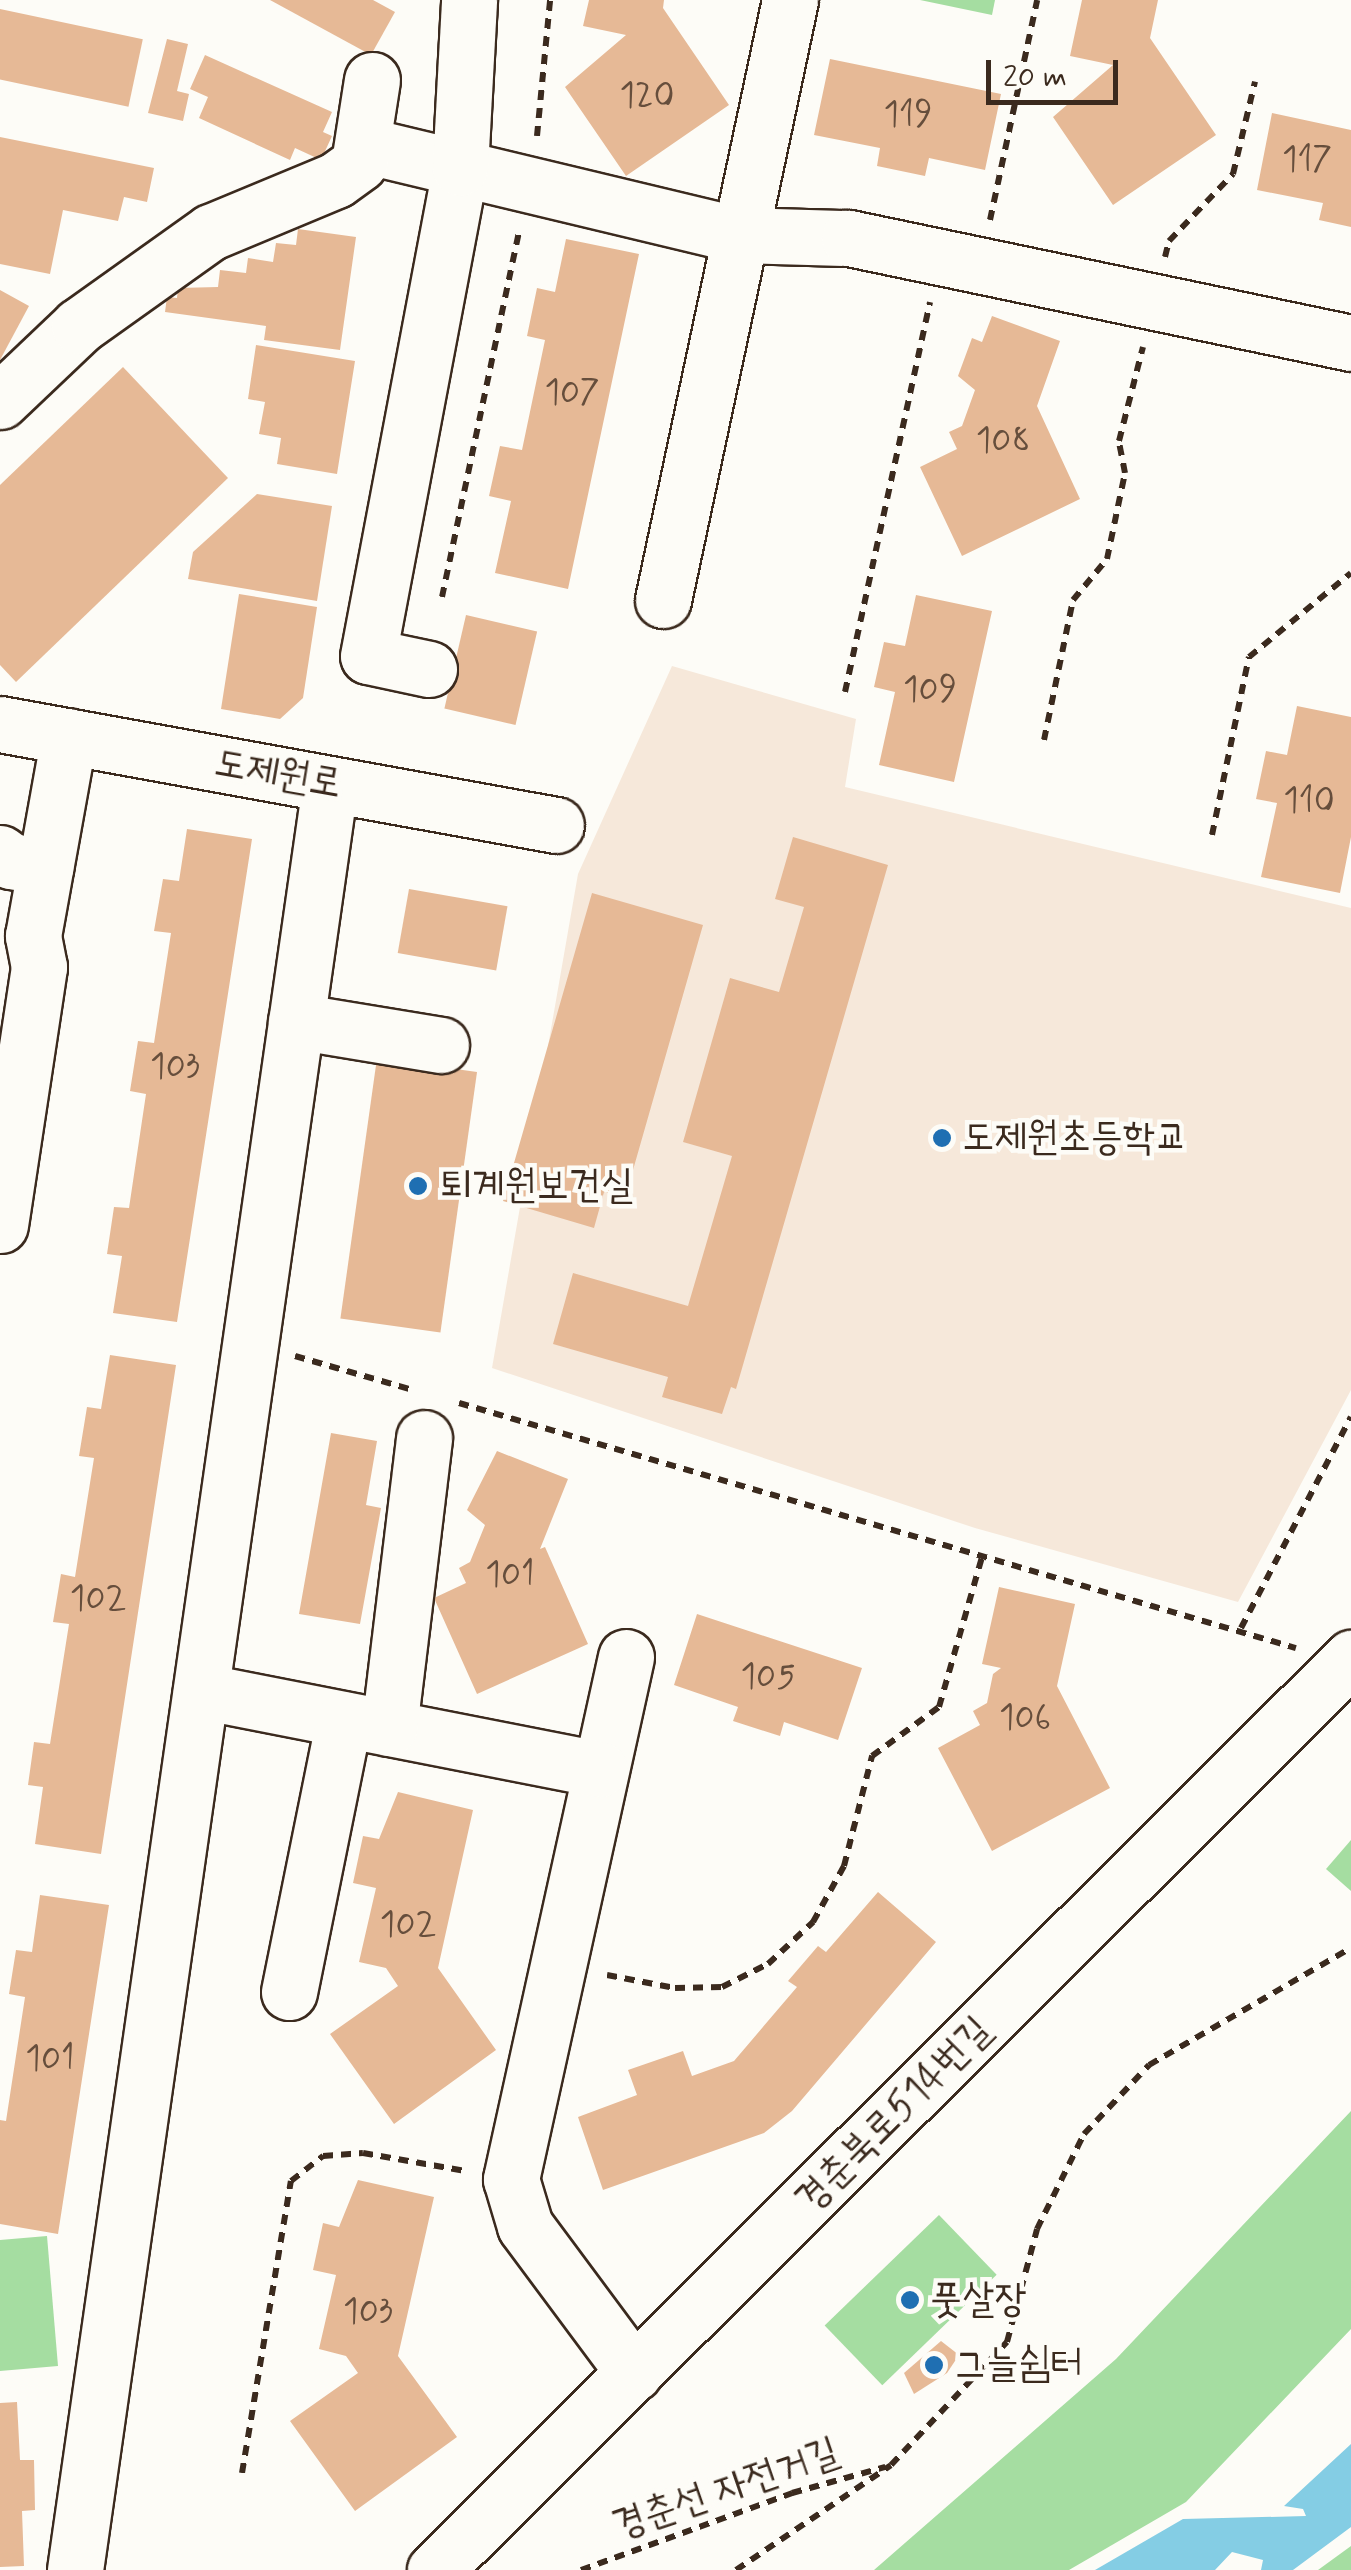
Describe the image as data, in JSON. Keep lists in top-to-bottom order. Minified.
{"streets":{"street":["도제원로","경춘북로514번길"],"path":["경춘선 자전거길"]},"places":["도제원초등학교","퇴계원보건실","풋살장","그늘쉼터"],"house_numbers":["120","119","117","107","108","109","110","103","101","102","105","106","102","101","103"],"scale_bar":"20 m"}
